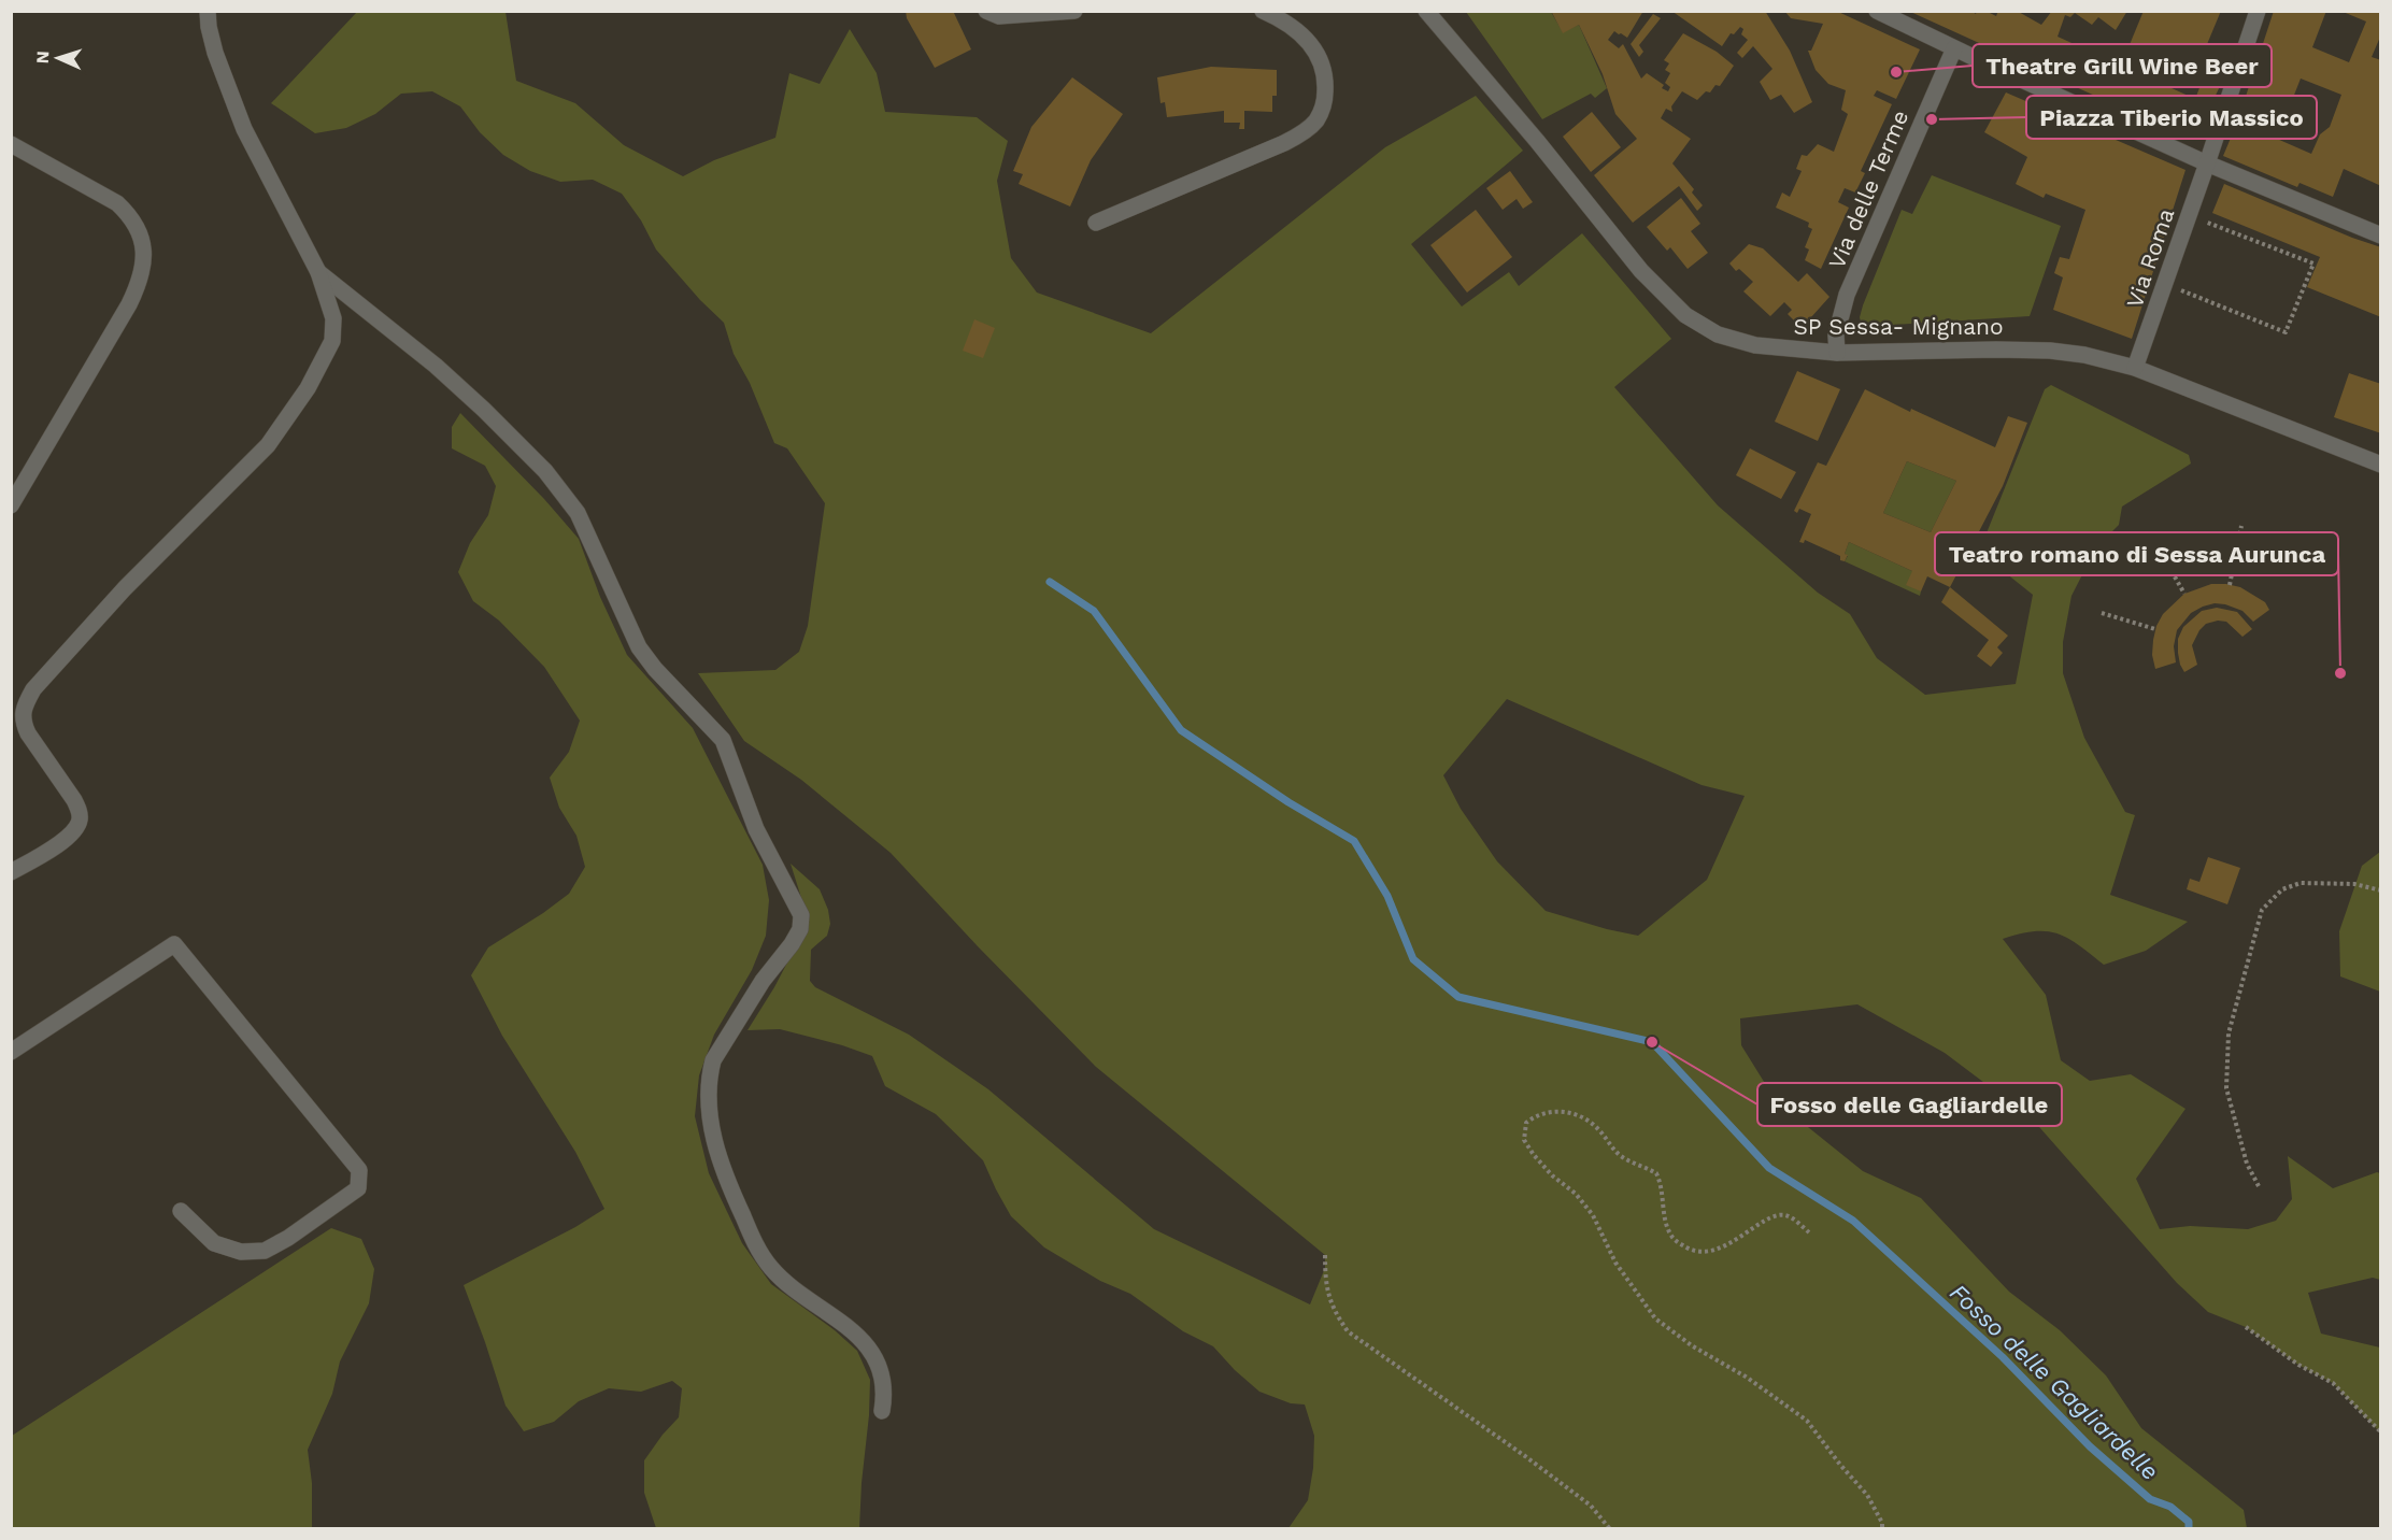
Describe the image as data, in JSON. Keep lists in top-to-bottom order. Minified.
{"streets":{"street":["Via delle Terme","Via Roma","SP Sessa- Mignano"]},"crossings":[["Via delle Terme","SP Sessa- Mignano"],["Via Roma","SP Sessa- Mignano"]],"water":["Fosso delle Gagliardelle"],"places":["Theatre Grill Wine Beer","Piazza Tiberio Massico","Teatro romano di Sessa Aurunca","Fosso delle Gagliardelle"],"north":"left"}
